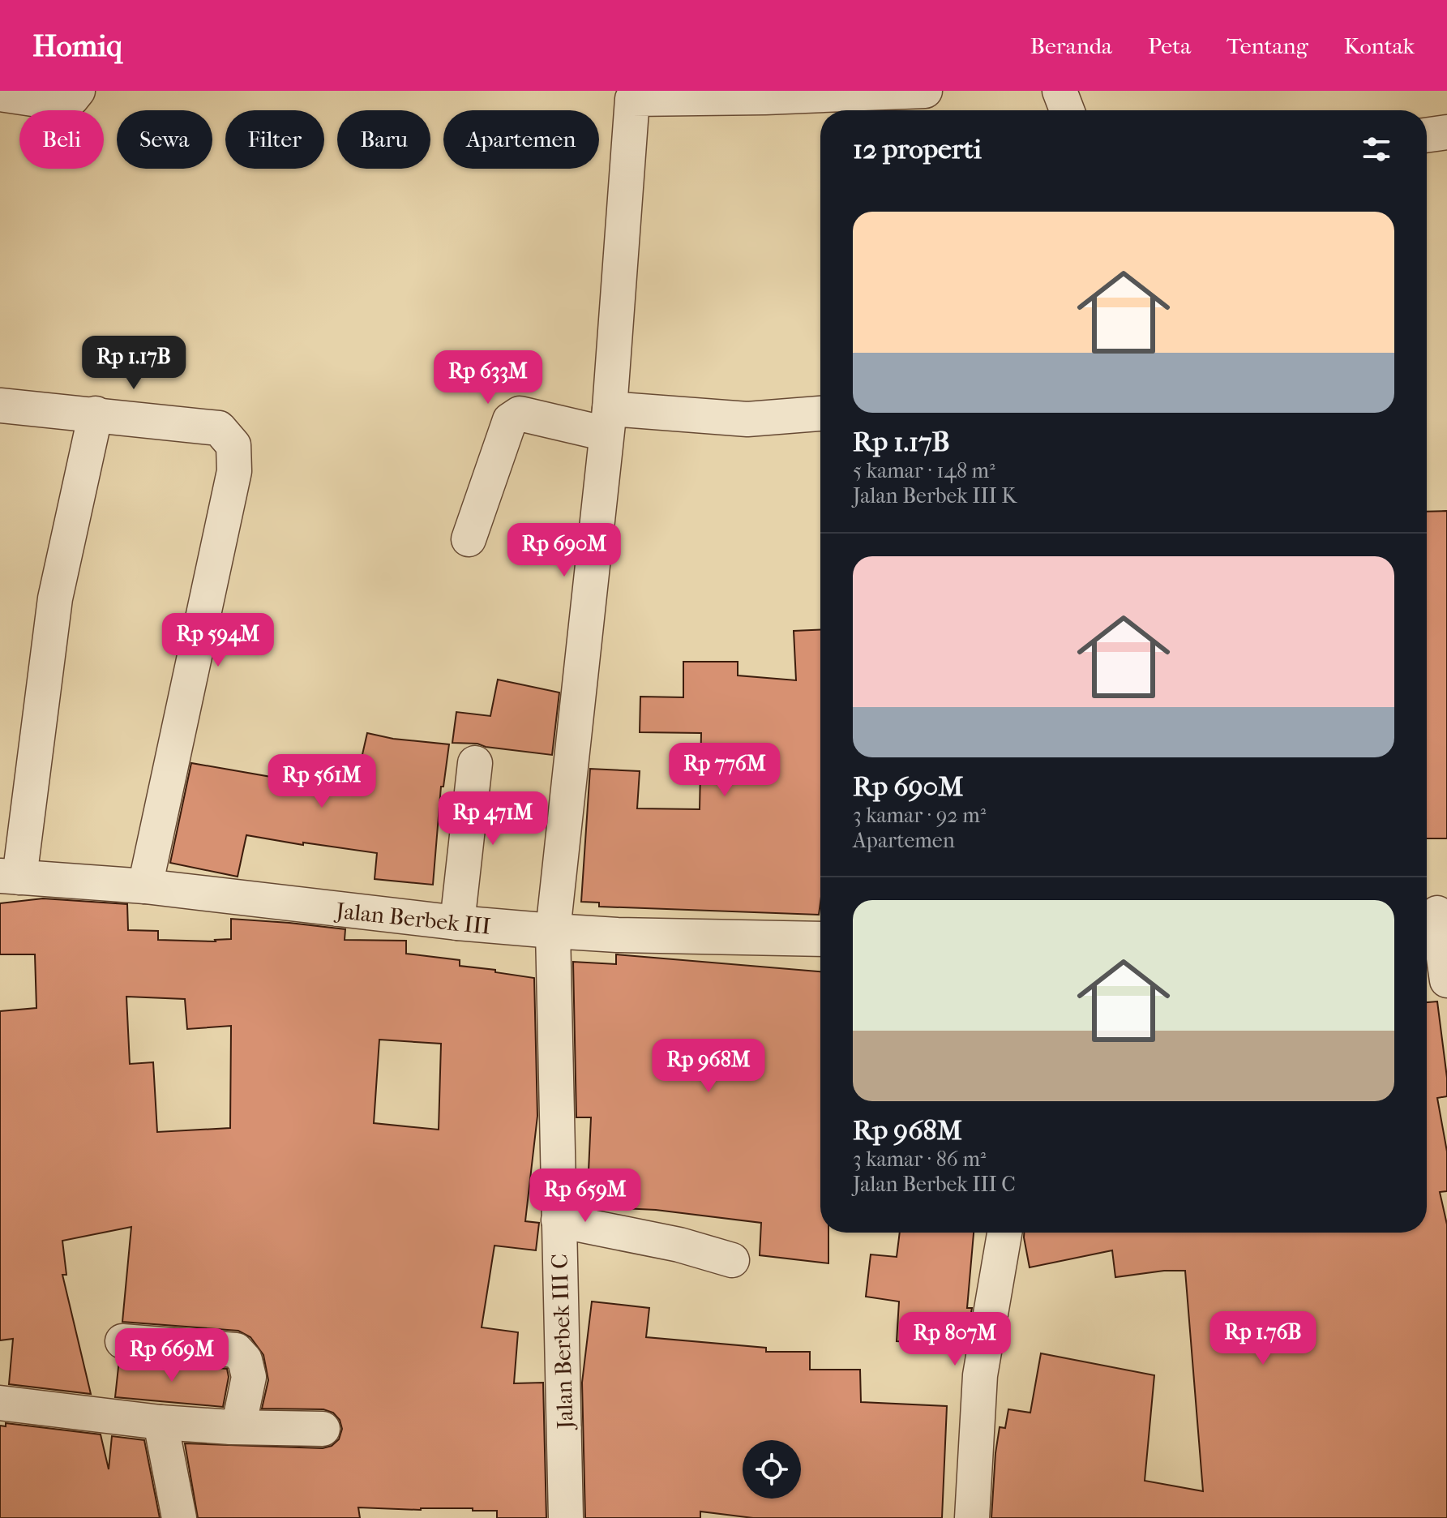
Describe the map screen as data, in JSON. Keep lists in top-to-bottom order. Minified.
{"streets":{"street":["Jalan Berbek III","Jalan Berbek III C"]},"crossings":[["Jalan Berbek III","Jalan Berbek III C"]],"page":{"header":"Homiq","nav":["Beranda","Peta","Tentang","Kontak"],"chip":["Beli","Sewa","Filter","Baru","Apartemen"],"heading":"12 properti","list":[{"name":"Rp 1.17B","note":"5 kamar · 148 m² · Jalan Berbek III K"},{"name":"Rp 690M","note":"3 kamar · 92 m² · Apartemen"},{"name":"Rp 968M","note":"3 kamar · 86 m² · Jalan Berbek III C"}],"price":["Rp 1.17B","Rp 633M","Rp 690M","Rp 594M","Rp 776M","Rp 561M","Rp 471M","Rp 968M","Rp 659M","Rp 1.76B","Rp 807M","Rp 669M"]}}
